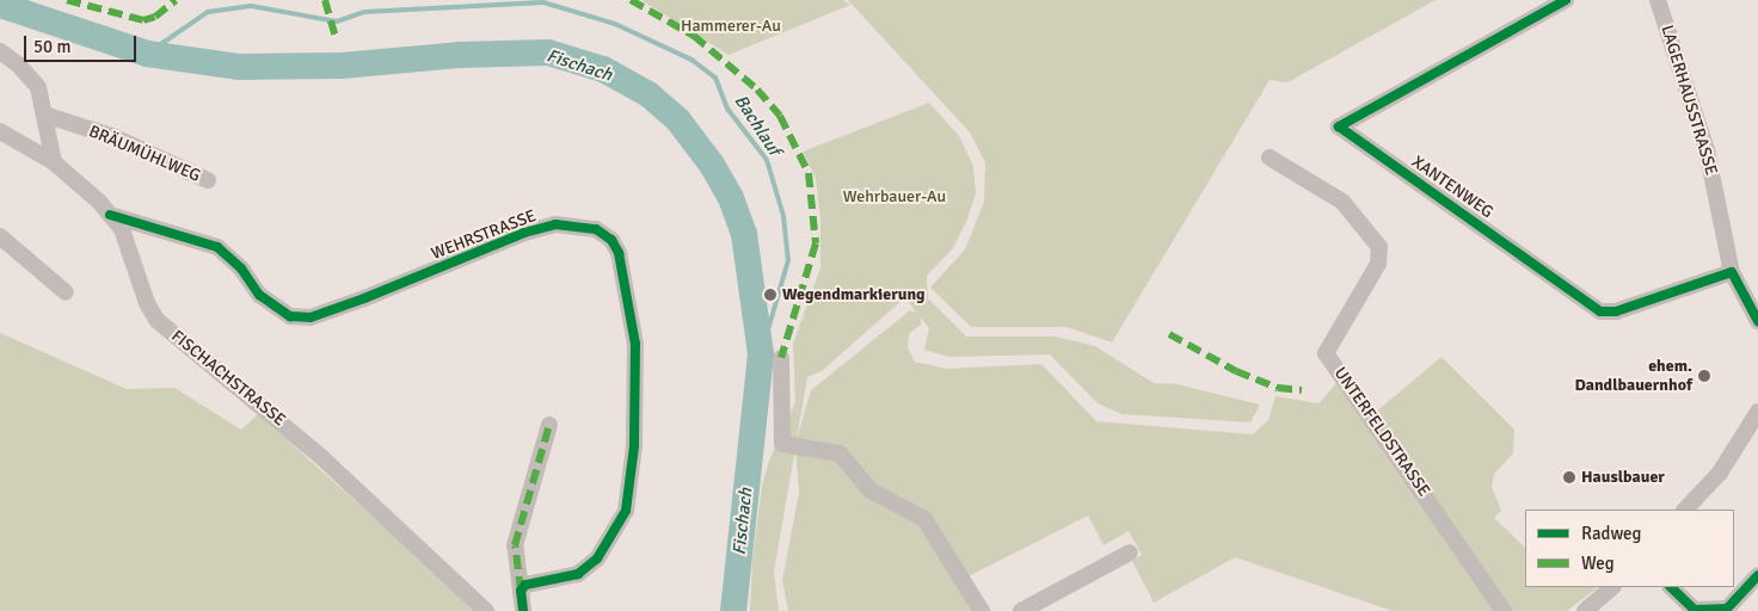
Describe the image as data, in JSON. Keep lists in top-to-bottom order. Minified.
{"streets":{"street":["LAGERHAUSSTRASSE","BRÄUMÜHLWEG","XANTENWEG","WEHRSTRASSE","FISCHACHSTRASSE","UNTERFELDSTRASSE"]},"crossings":[["LAGERHAUSSTRASSE","XANTENWEG"],["WEHRSTRASSE","FISCHACHSTRASSE"]],"water":["Fischach","Bachlauf"],"parks":["Hammerer-Au","Wehrbauer-Au"],"places":["Wegendmarkierung","ehem. Dandlbauernhof","Hauslbauer"],"legend":["Radweg","Weg"],"scale_bar":"50 m"}
